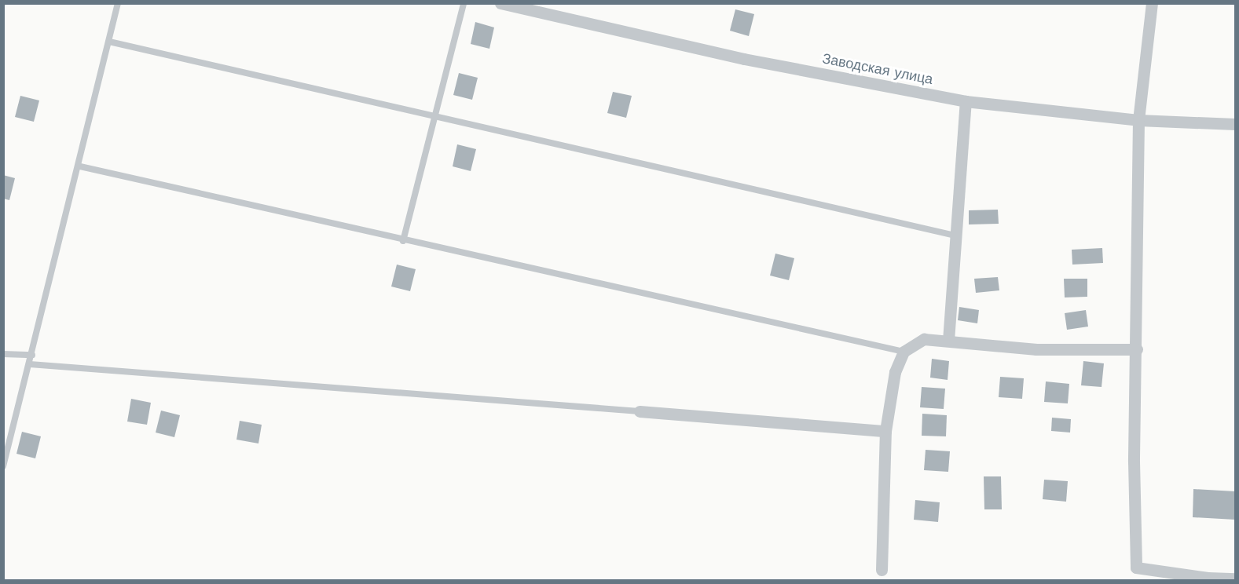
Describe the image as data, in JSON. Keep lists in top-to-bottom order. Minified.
{"streets":{"street":["Заводская улица"]}}
